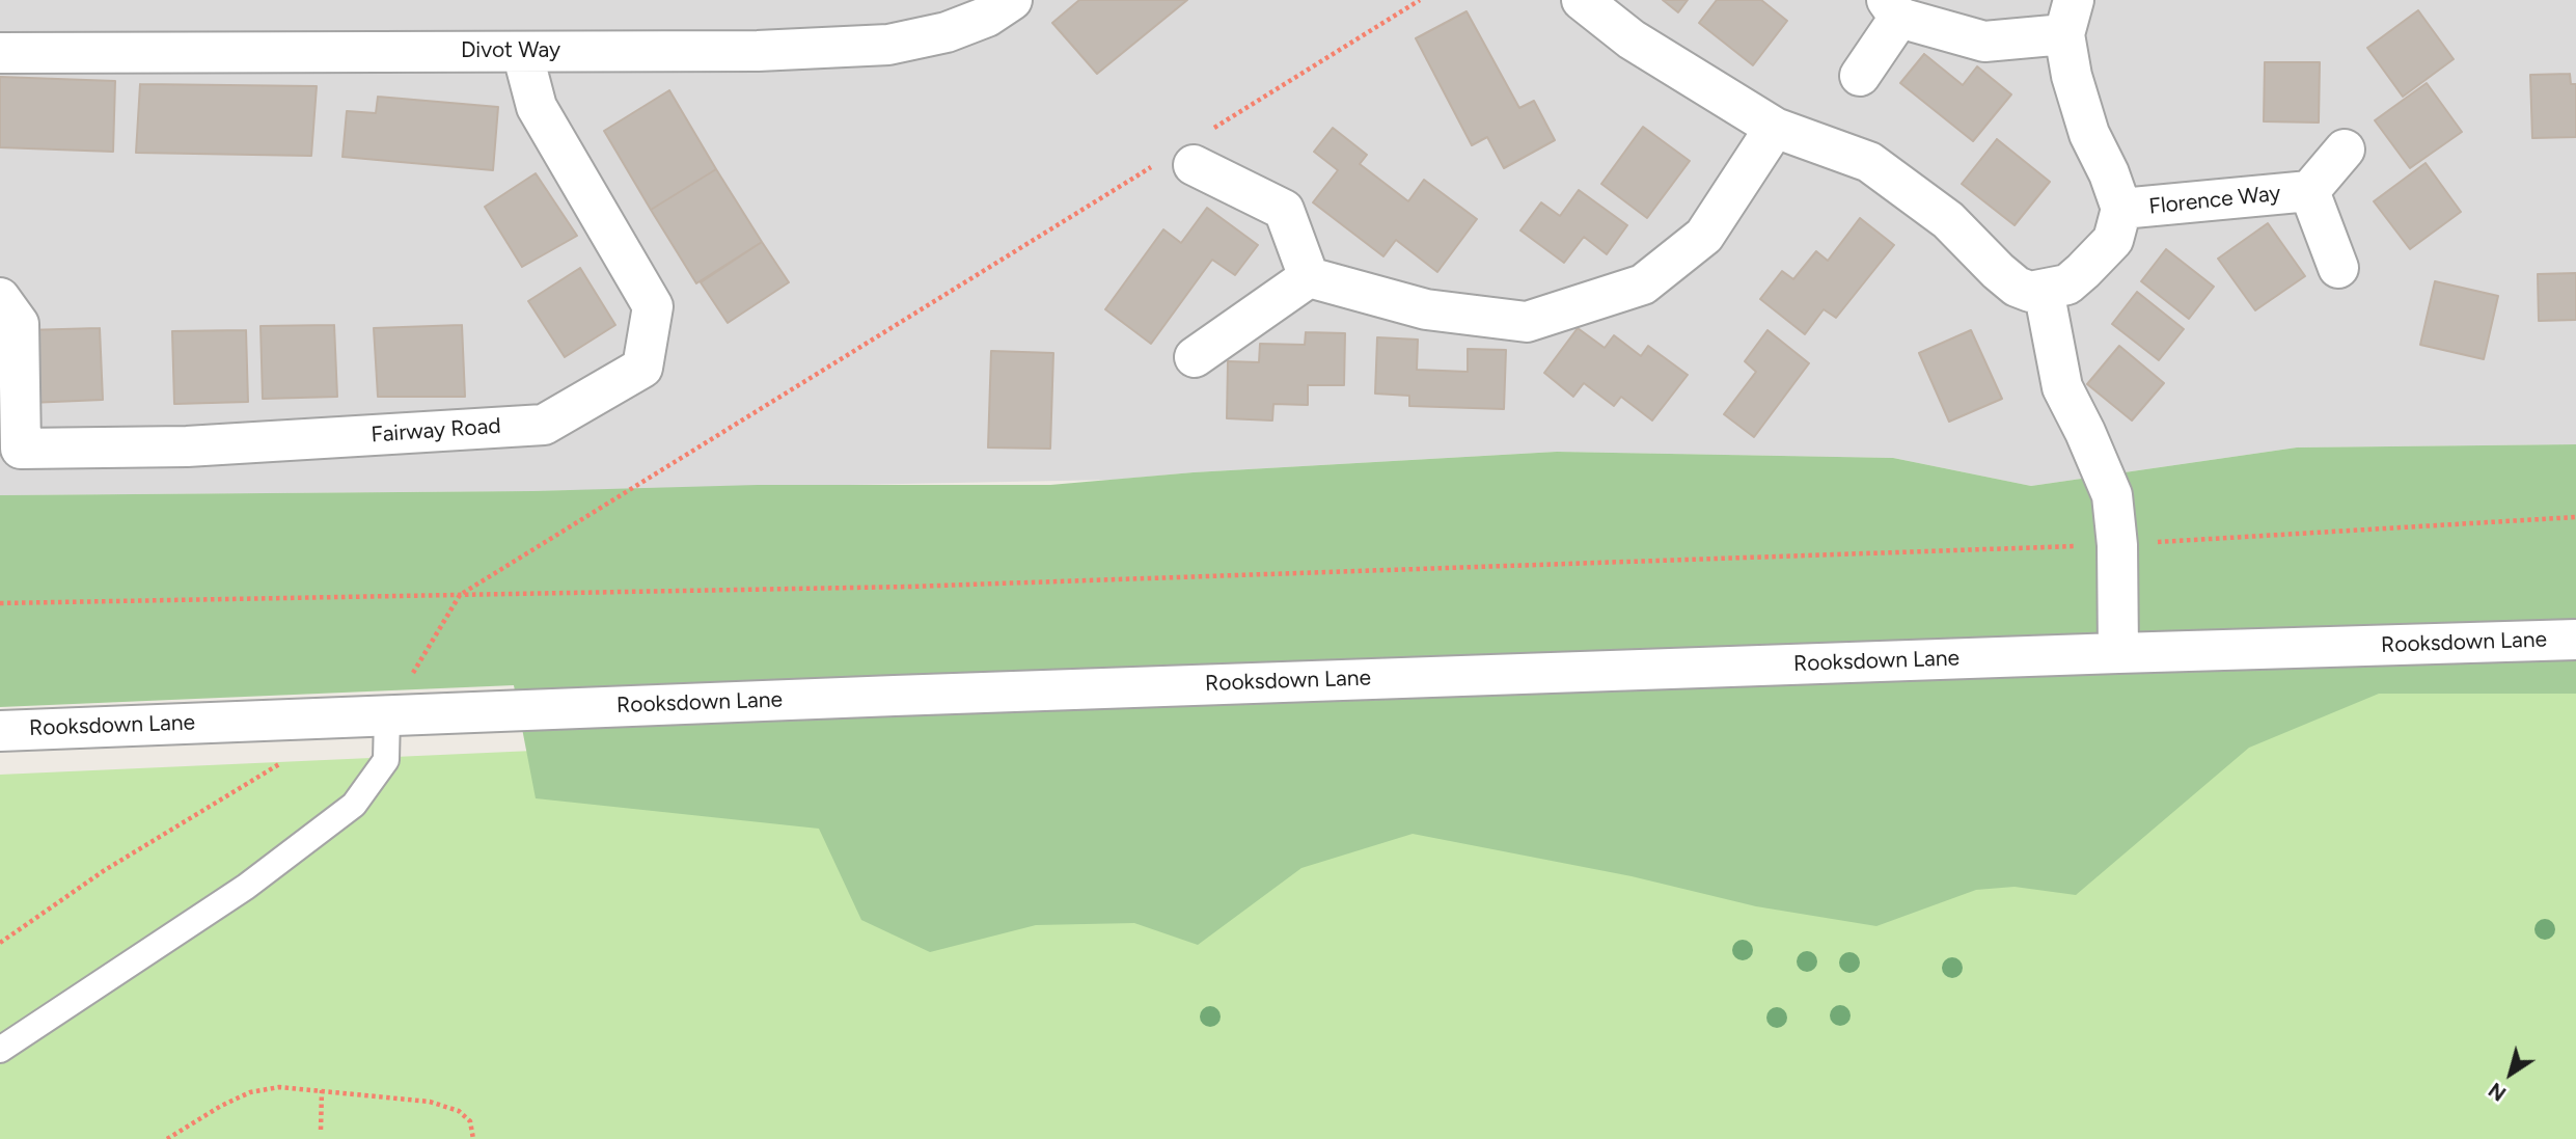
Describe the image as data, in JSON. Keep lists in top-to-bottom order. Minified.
{"streets":{"street":["Divot Way","Florence Way","Fairway Road","Rooksdown Lane"]},"crossings":[["Divot Way","Fairway Road"]],"north":"bottom left"}
